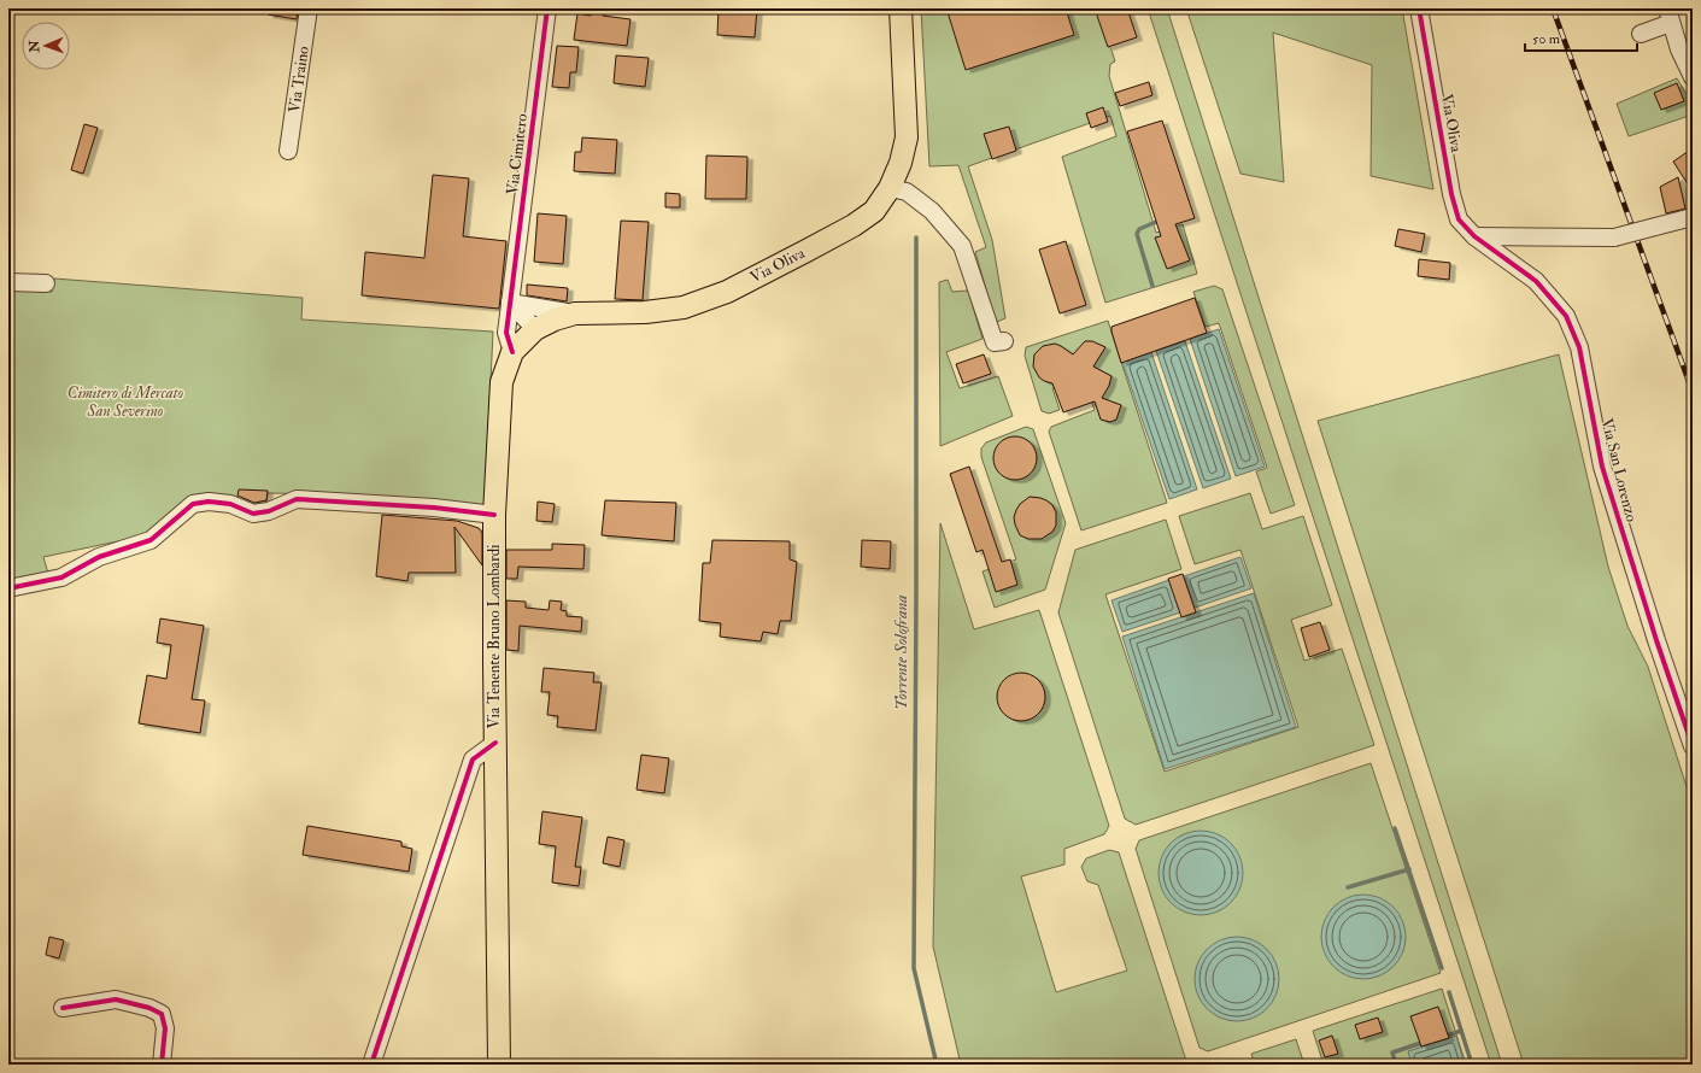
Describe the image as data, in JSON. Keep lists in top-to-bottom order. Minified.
{"streets":{"main road":["Via Oliva","Via Tenente Bruno Lombardi"],"street":["Via Traino","Via Cimitero","Via San Lorenzo"]},"crossings":[["Via Oliva","Via Cimitero"],["Via Oliva","Via San Lorenzo"],["Via Oliva","Via Tenente Bruno Lombardi"]],"water":["Torrente Solofrana"],"parks":["Cimitero di Mercato San Severino"],"scale_bar":"50 m","north":"left"}
